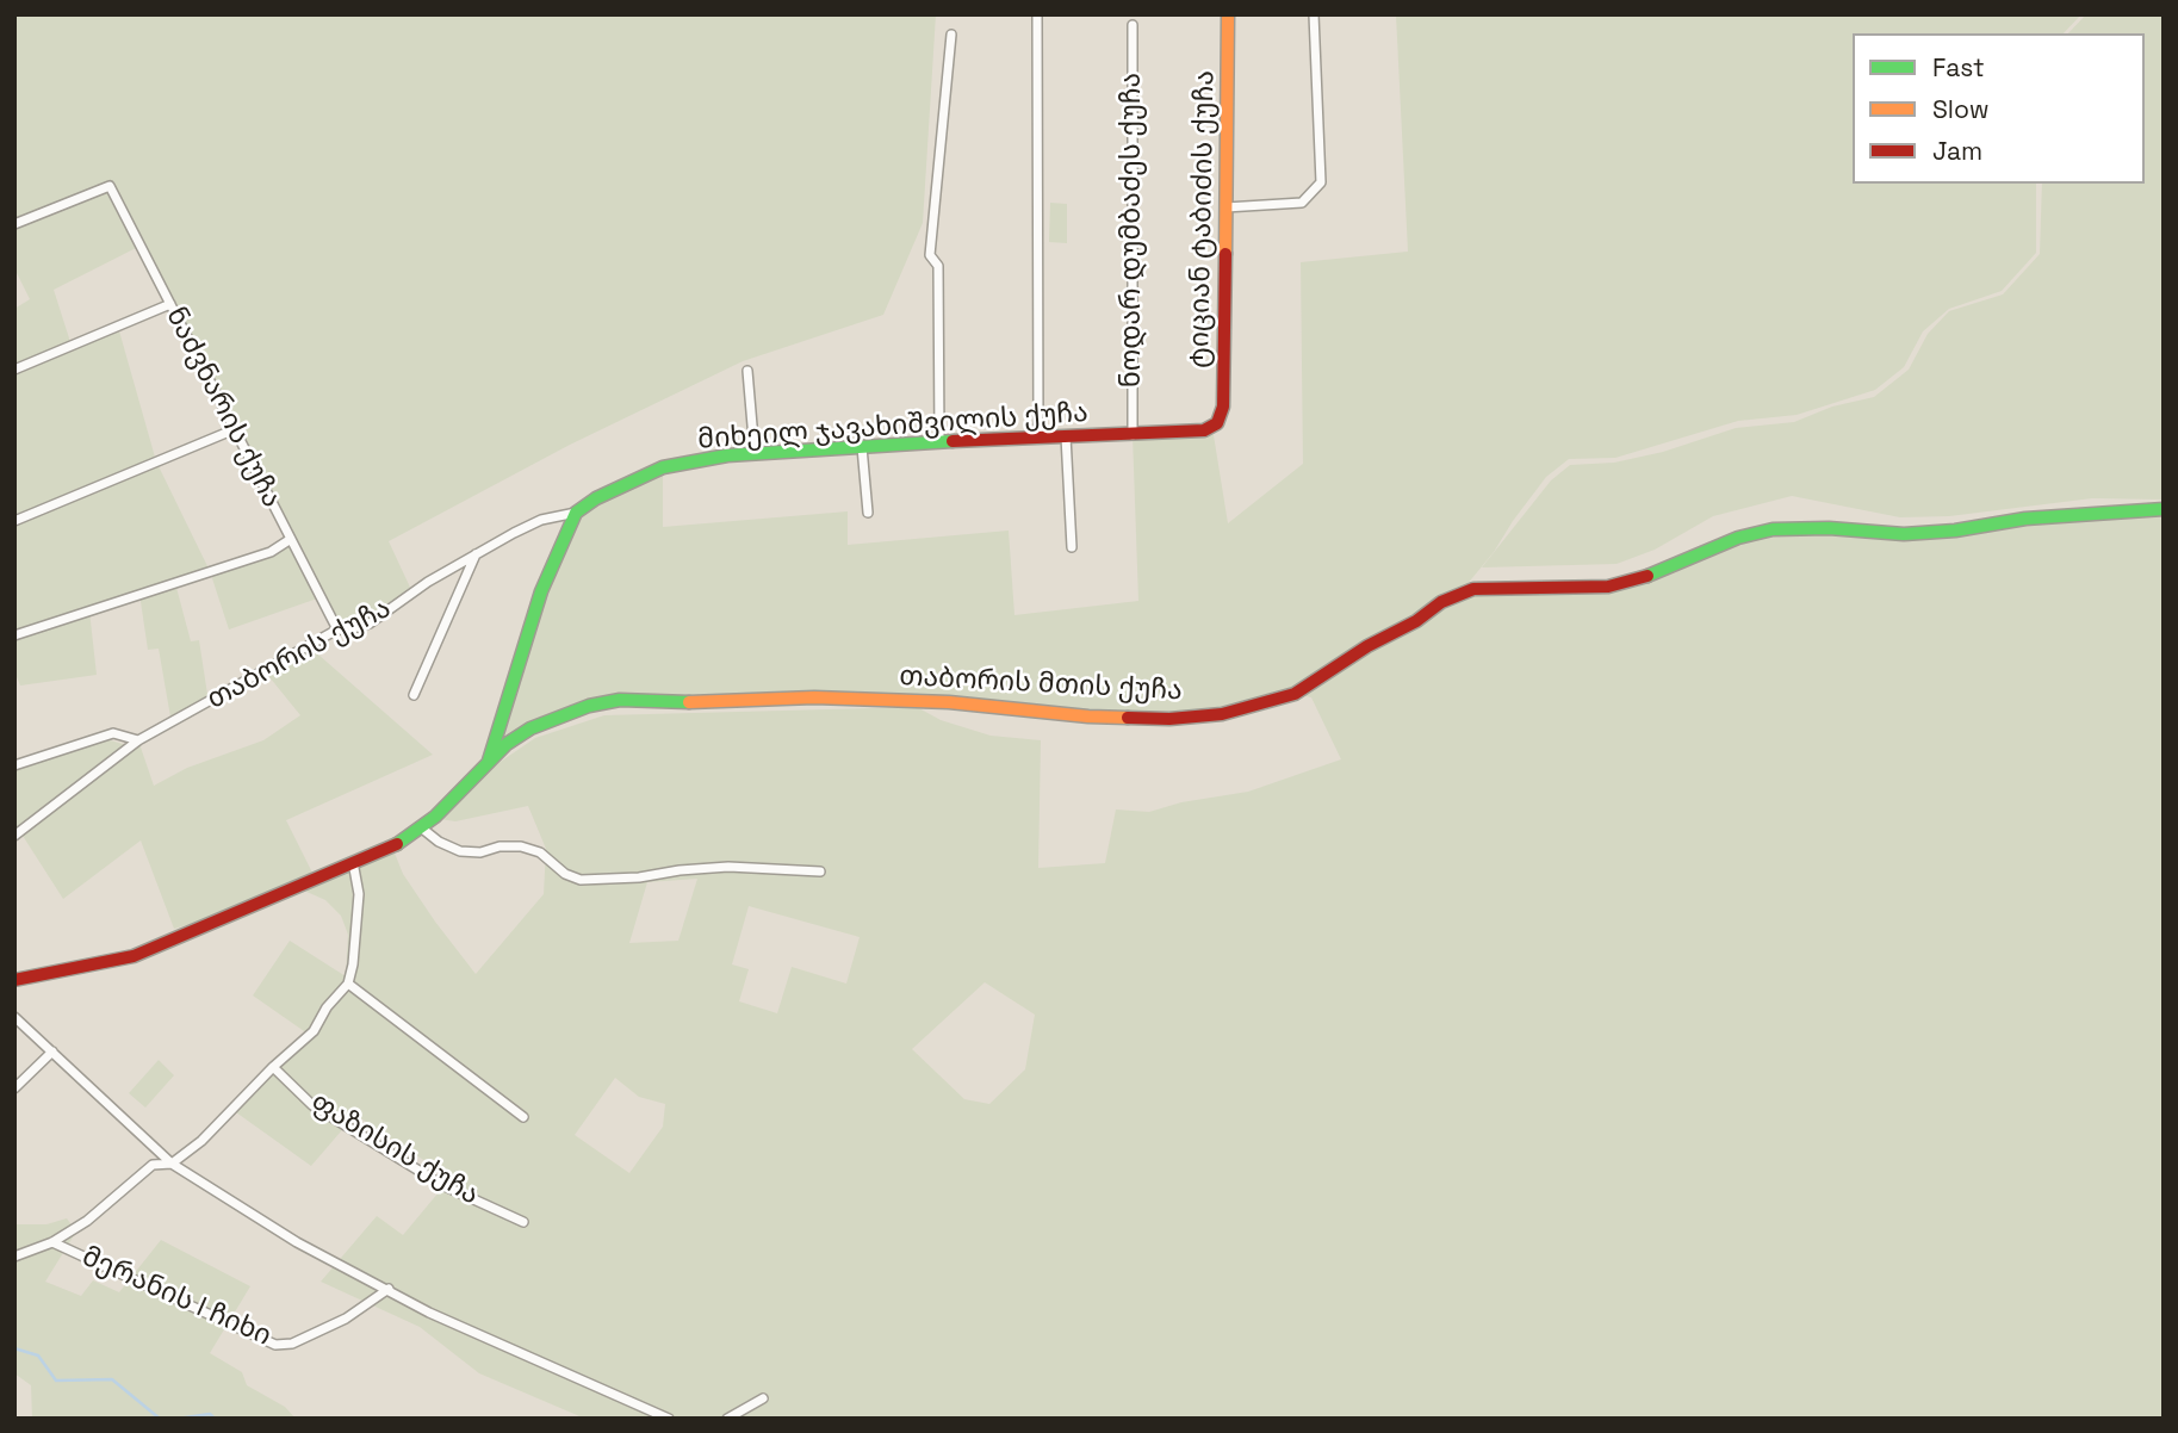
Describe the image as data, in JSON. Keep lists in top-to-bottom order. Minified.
{"streets":{"main road":["ტიციან ტაბიძის ქუჩა","მიხეილ ჯავახიშვილის ქუჩა","თაბორის მთის ქუჩა"],"street":["ნოდარ დუმბაძეს ქუჩა","ნაძვნარის ქუჩა","თაბორის ქუჩა","ფაზისის ქუჩა","მერანის I ჩიხი"]},"crossings":[["ტიციან ტაბიძის ქუჩა","მიხეილ ჯავახიშვილის ქუჩა"],["ნოდარ დუმბაძეს ქუჩა","მიხეილ ჯავახიშვილის ქუჩა"],["ნაძვნარის ქუჩა","თაბორის ქუჩა"],["მიხეილ ჯავახიშვილის ქუჩა","თაბორის ქუჩა"]],"legend":["Fast","Slow","Jam"]}
